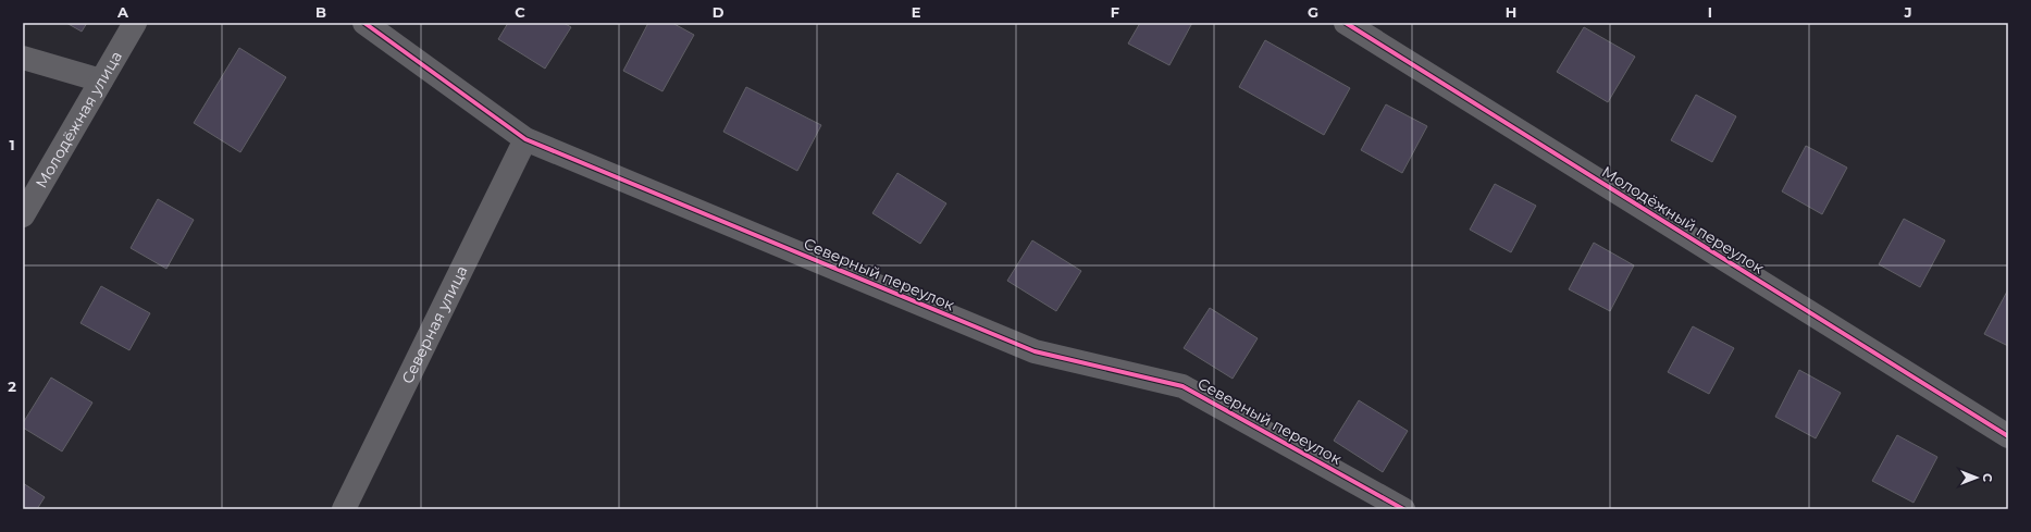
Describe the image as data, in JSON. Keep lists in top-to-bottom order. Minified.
{"streets":{"street":["Молодёжная улица","Молодёжный переулок","Северный переулок","Северная улица"]},"crossings":[["Северный переулок","Северная улица"]],"north":"right","grid":{"columns":["A","B","C","D","E","F","G","H","I","J"],"rows":["1","2"]}}
